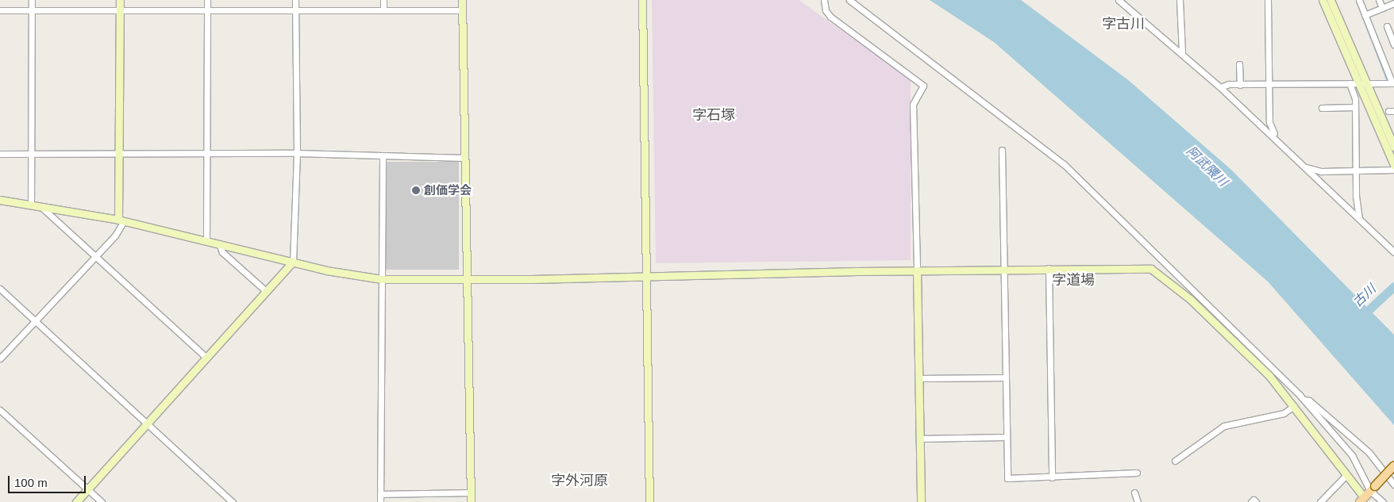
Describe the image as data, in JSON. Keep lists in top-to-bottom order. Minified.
{"districts":["字古川","字石塚","字道場","字外河原"],"water":["阿武隈川","古川"],"places":["創価学会"],"scale_bar":"100 m"}
